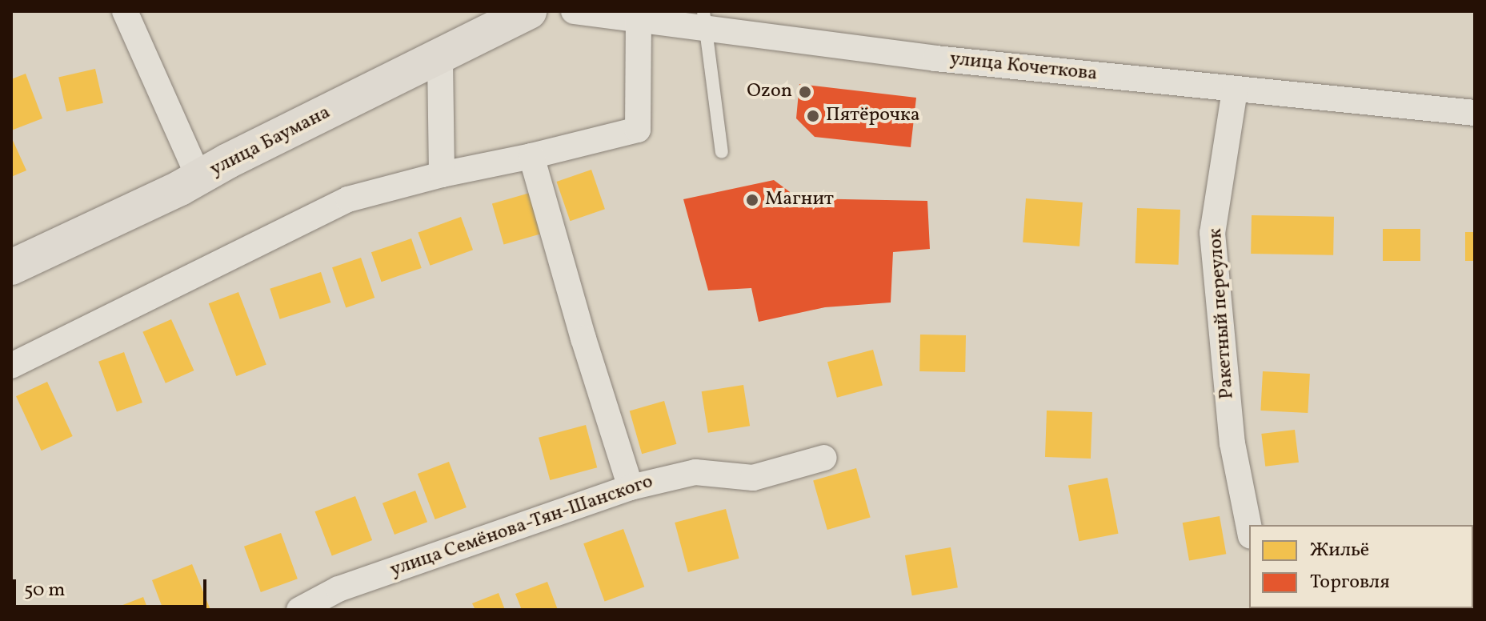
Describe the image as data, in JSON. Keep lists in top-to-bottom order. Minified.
{"streets":{"main road":["улица Баумана"],"street":["улица Кочеткова","Ракетный переулок","улица Семёнова-Тян-Шанского"]},"crossings":[["улица Кочеткова","Ракетный переулок"]],"places":["Ozon","Пятёрочка","Магнит"],"legend":["Жильё","Торговля"],"scale_bar":"50 m"}
